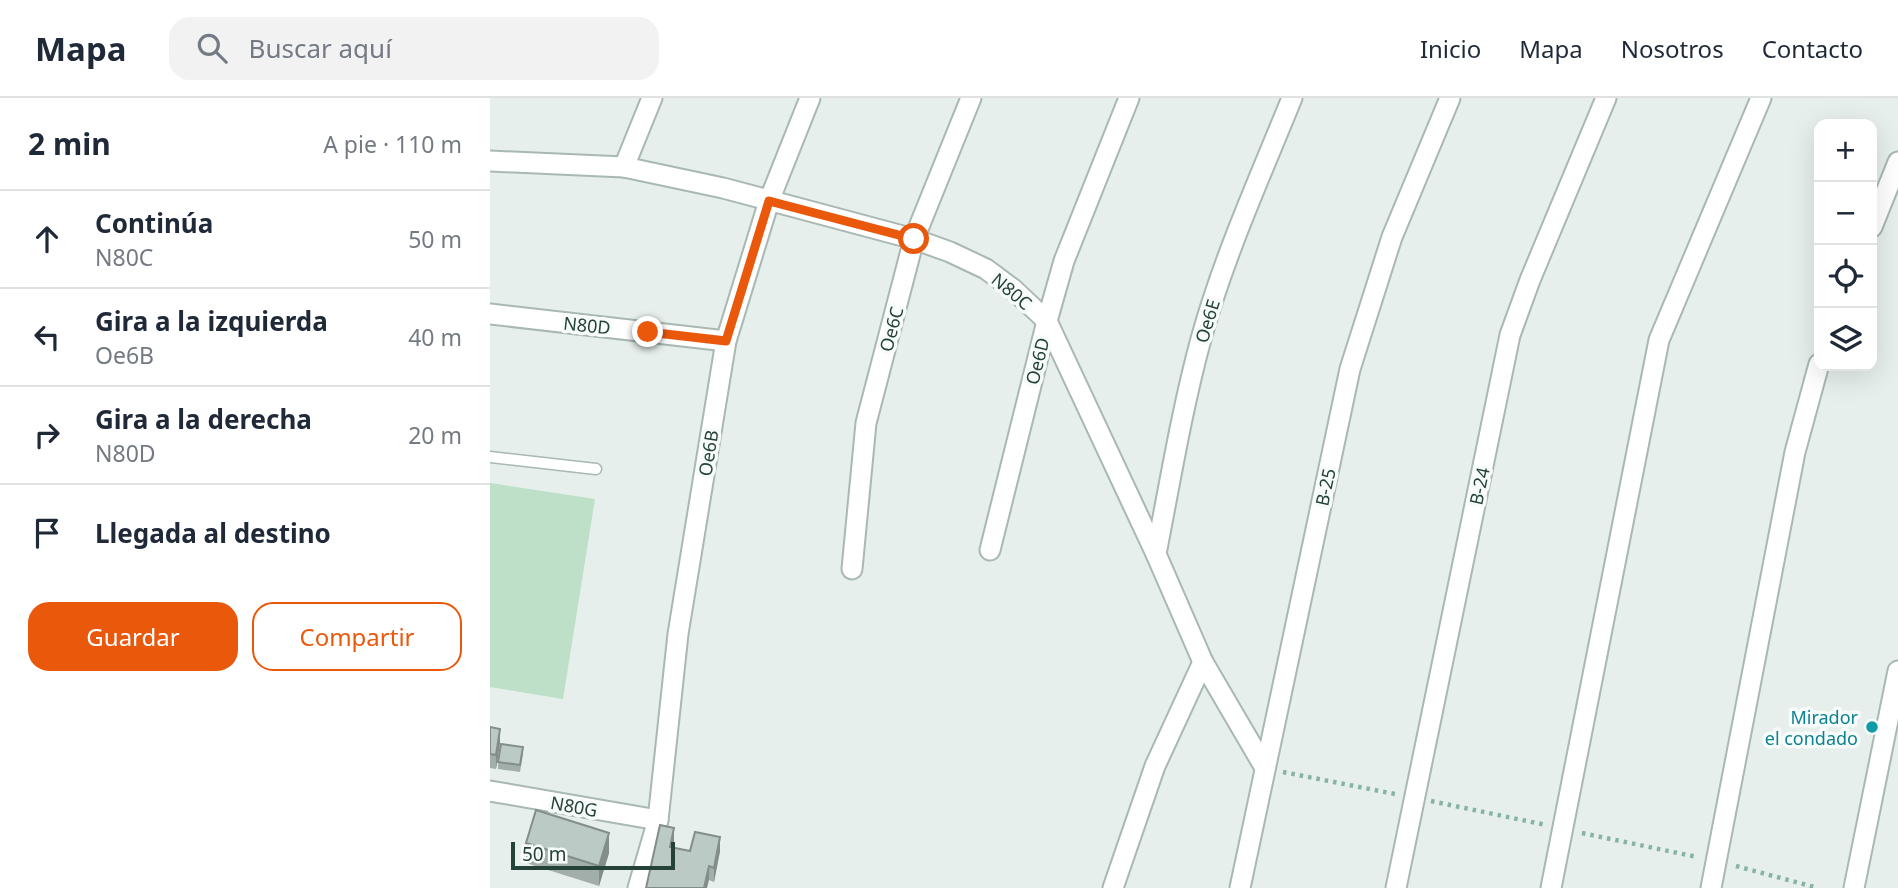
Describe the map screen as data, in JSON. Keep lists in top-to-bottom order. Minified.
{"streets":{"street":["N80C","Oe6E","N80D","Oe6C","Oe6D","Oe6B","B-24","B-25","N80G"]},"crossings":[["N80C","Oe6E"],["N80C","Oe6C"],["N80C","Oe6D"],["N80C","Oe6B"],["N80C","B-25"],["N80D","Oe6B"],["Oe6B","N80G"]],"places":["Mirador el condado"],"scale_bar":"50 m","page":{"header":"Mapa","search":"Buscar aquí","nav":["Inicio","Mapa","Nosotros","Contacto"],"heading":["2 min","A pie · 110 m"],"map_buttons":["+","−"],"list":[["Continúa","N80C","50 m"],["Gira a la izquierda","Oe6B","40 m"],["Gira a la derecha","N80D","20 m"],"Llegada al destino"],"buttons":["Guardar","Compartir"],"scale":"50 m"}}
